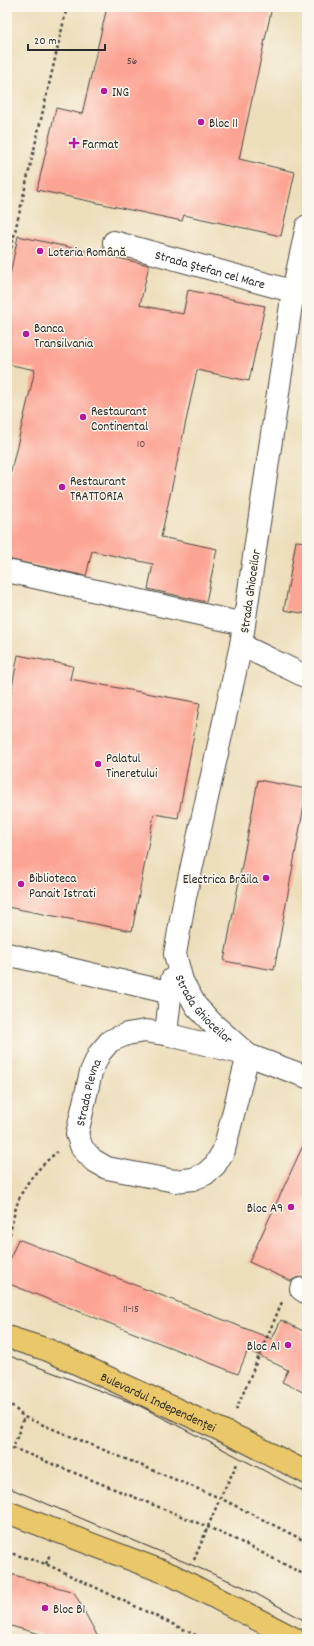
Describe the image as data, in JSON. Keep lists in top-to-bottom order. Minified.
{"streets":{"main road":["Bulevardul Independenței"],"street":["Strada Ștefan cel Mare","Strada Ghioceilor","Strada Plevna"]},"crossings":[["Strada Ștefan cel Mare","Strada Ghioceilor"],["Strada Ghioceilor","Strada Plevna"]],"places":{"other":["ING","Bloc 11","Loteria Română","Banca Transilvania","Restaurant Continental","Restaurant TRATTORIA","Palatul Tineretului","Electrica Brăila","Biblioteca Panait Istrati","Bloc A9","Bloc A1","Bloc B1"],"health":["Farmat"]},"house_numbers":["56","10","11-15"],"scale_bar":"20 m"}
